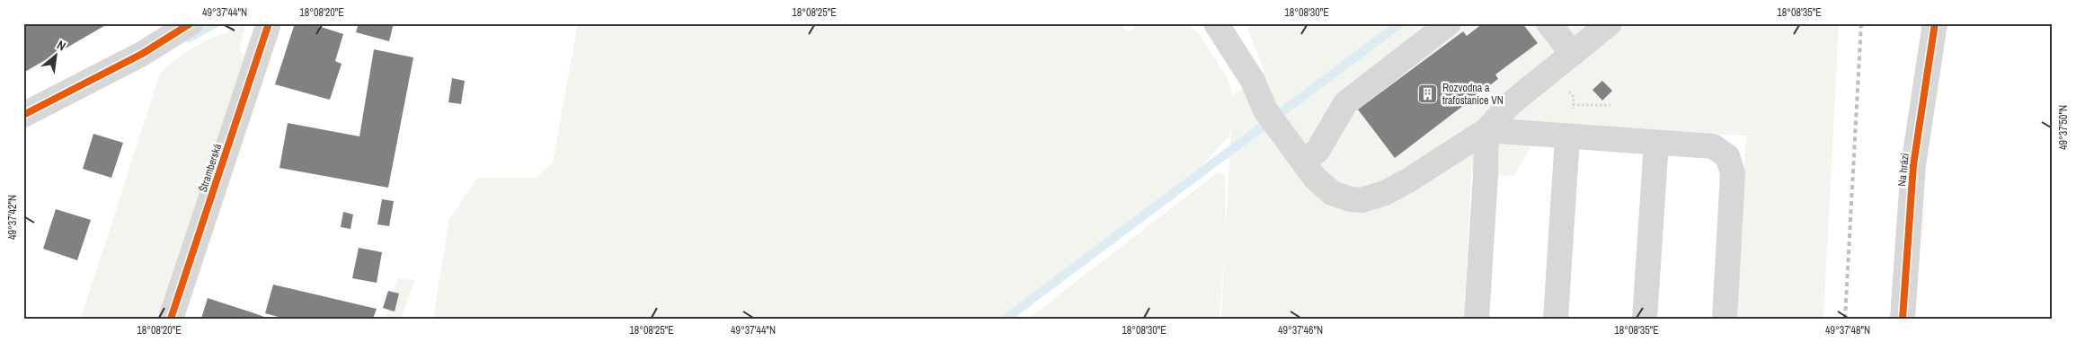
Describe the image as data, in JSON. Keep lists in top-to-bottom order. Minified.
{"streets":{"street":["Štramberská","Na hrázi"]},"places":{"building":["Rozvodna a trafostanice VN"]},"north":"top right","coordinates":["49°37'44\"N","18°08'20\"E","18°08'25\"E","18°08'30\"E","18°08'35\"E","49°37'50\"N","49°37'42\"N","49°37'46\"N","49°37'48\"N"]}
